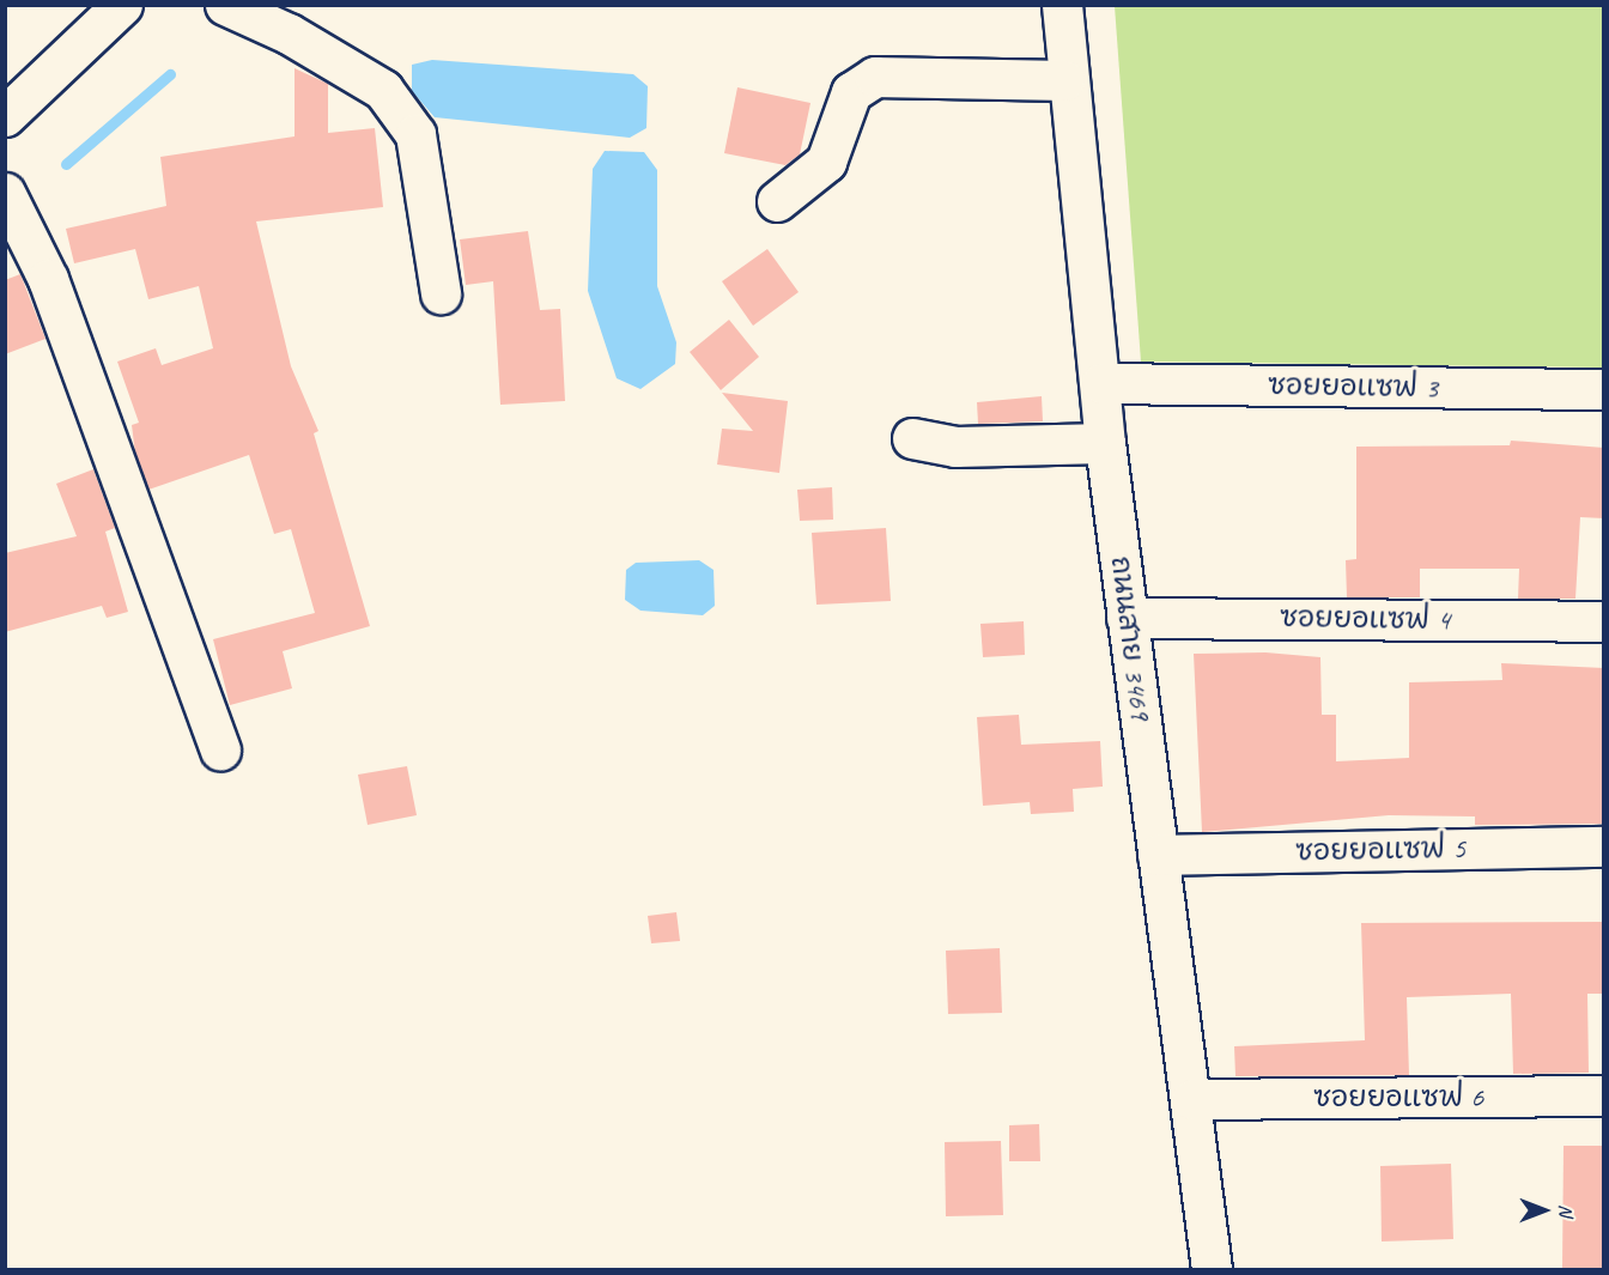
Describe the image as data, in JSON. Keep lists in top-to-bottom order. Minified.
{"streets":{"street":["ซอยยอแซฟ 3","ซอยยอแซฟ 4","ถนนสาย 3469","ซอยยอแซฟ 5","ซอยยอแซฟ 6"]},"crossings":[["ซอยยอแซฟ 3","ถนนสาย 3469"],["ซอยยอแซฟ 4","ถนนสาย 3469"],["ถนนสาย 3469","ซอยยอแซฟ 5"],["ถนนสาย 3469","ซอยยอแซฟ 6"]],"north":"right"}
